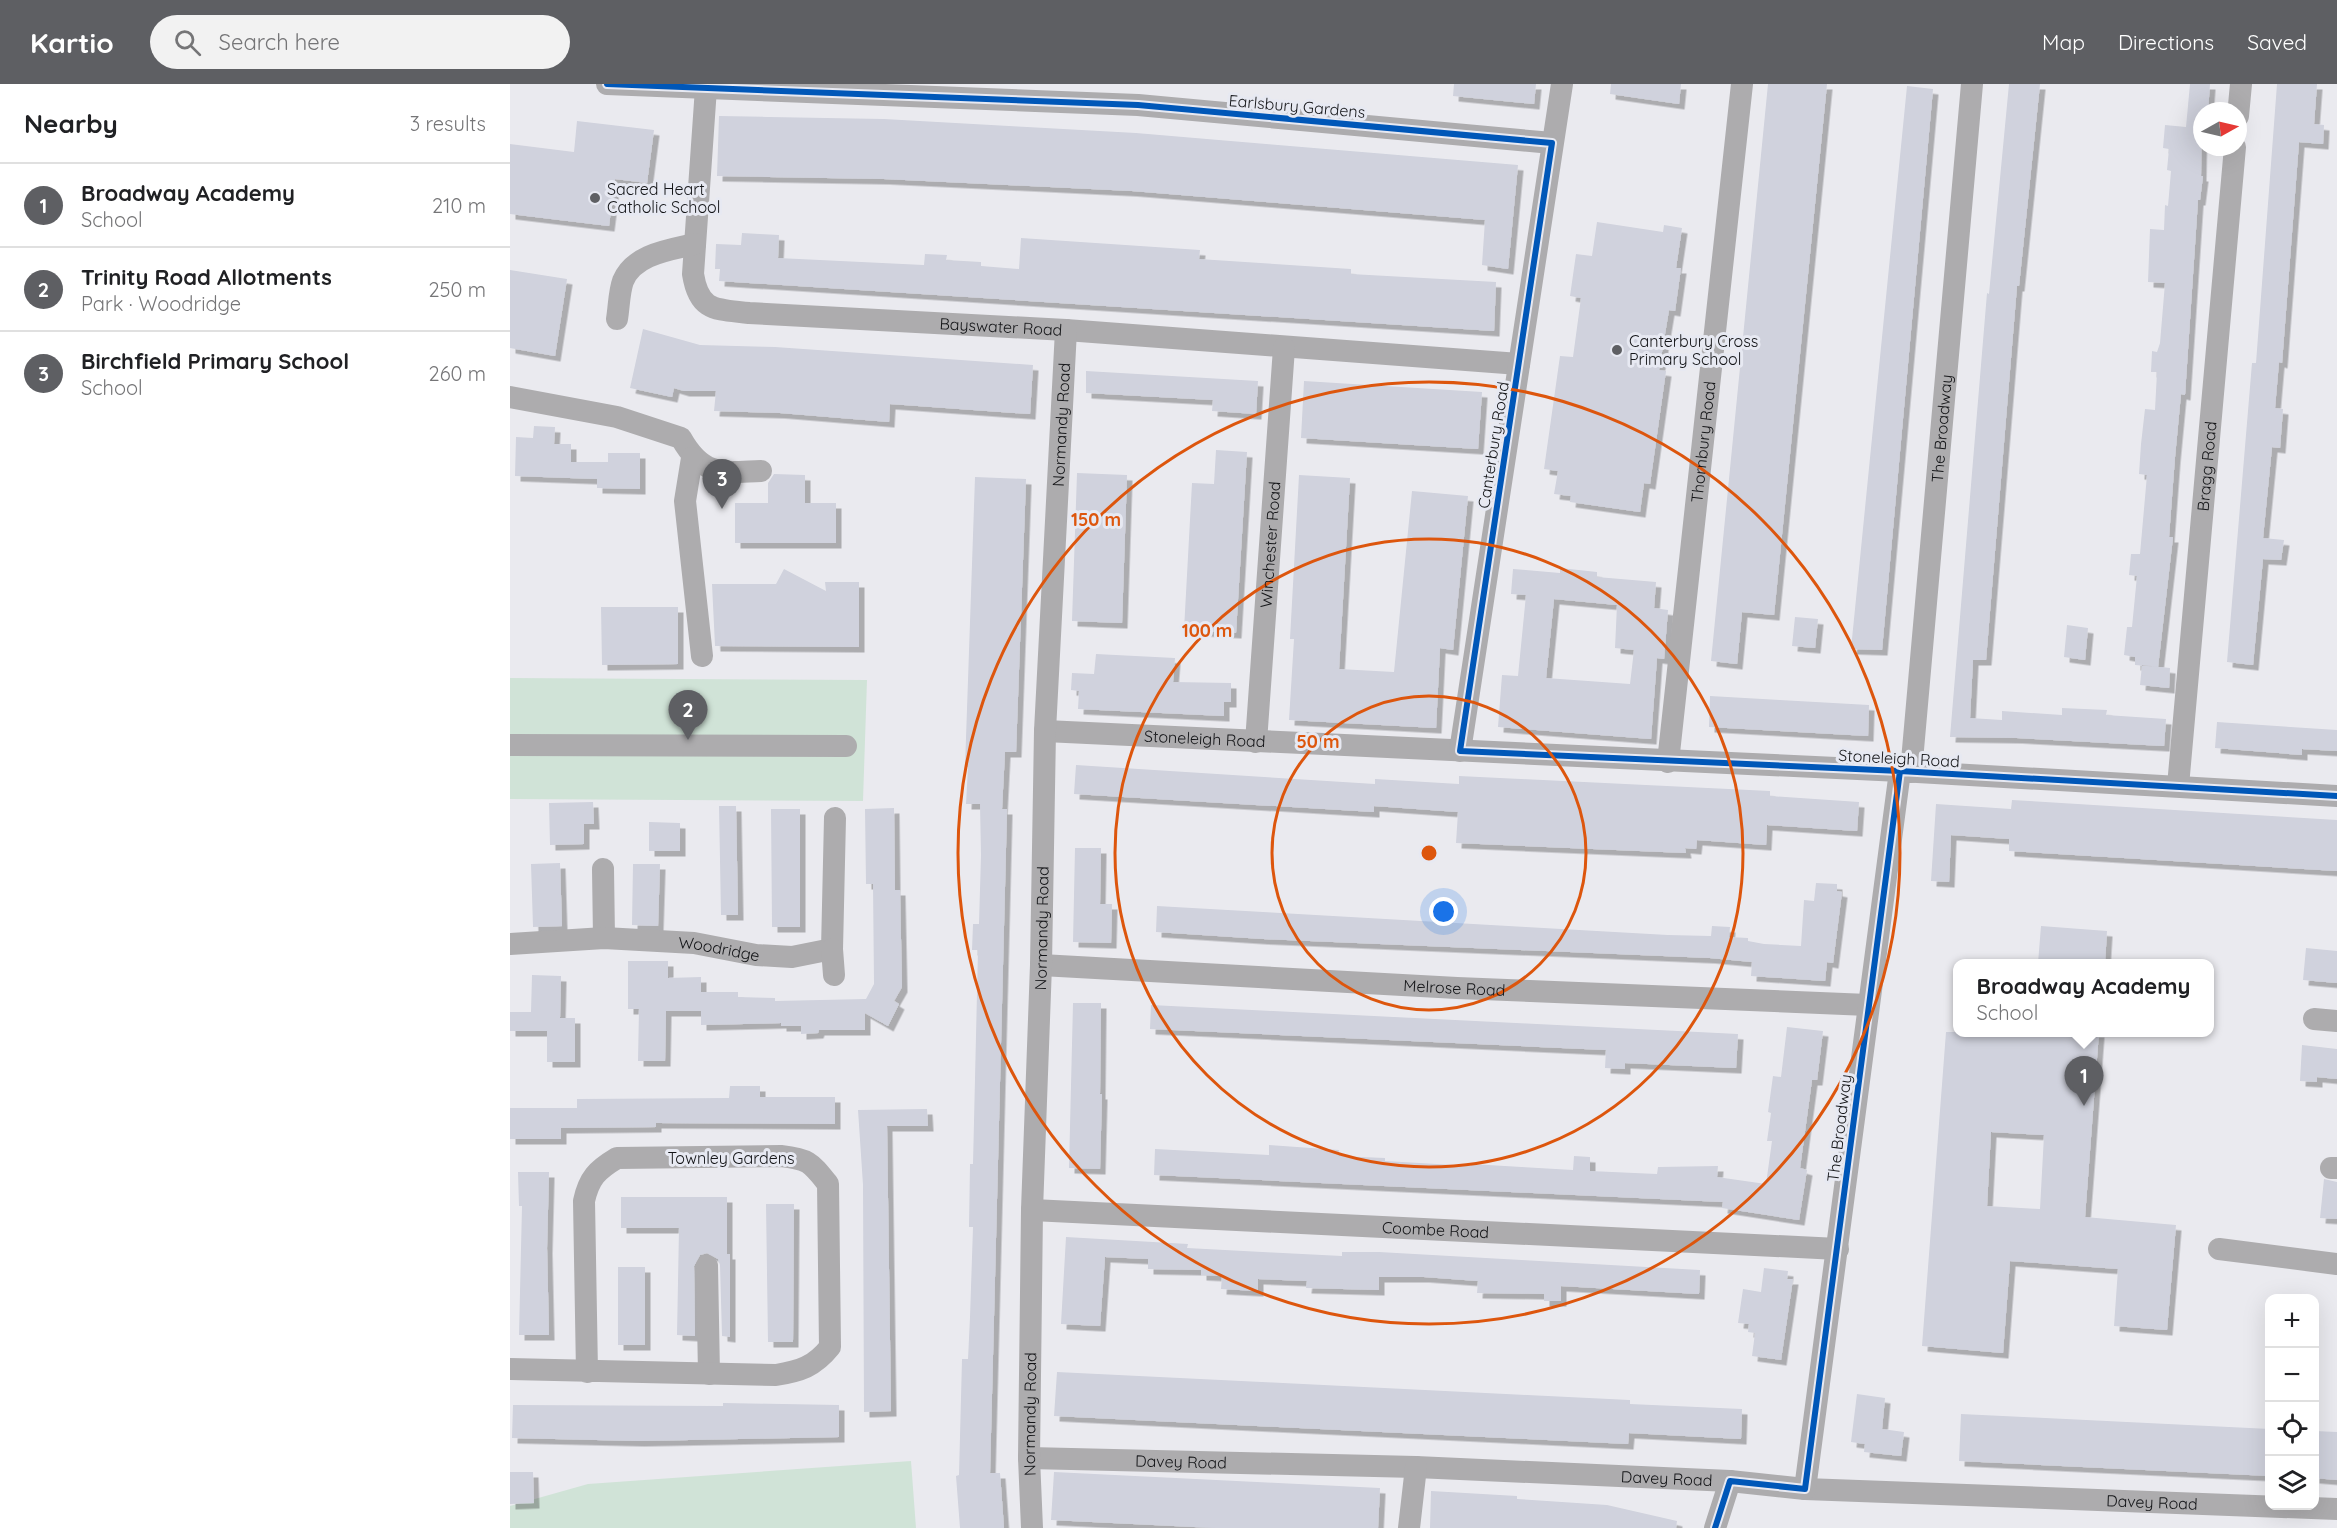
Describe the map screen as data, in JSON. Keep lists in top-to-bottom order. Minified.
{"streets":{"street":["Earlsbury Gardens","Bayswater Road","Normandy Road","The Broadway","Thornbury Road","Canterbury Road","Bragg Road","Winchester Road","Stoneleigh Road","Woodridge","Melrose Road","Townley Gardens","Coombe Road","Davey Road"]},"crossings":[["Earlsbury Gardens","Bayswater Road"],["Earlsbury Gardens","Canterbury Road"],["Bayswater Road","Normandy Road"],["Bayswater Road","Canterbury Road"],["Bayswater Road","Winchester Road"],["Normandy Road","Stoneleigh Road"],["Normandy Road","Melrose Road"],["Normandy Road","Coombe Road"],["Normandy Road","Davey Road"],["The Broadway","Stoneleigh Road"],["The Broadway","Melrose Road"],["The Broadway","Coombe Road"],["The Broadway","Davey Road"],["Thornbury Road","Stoneleigh Road"],["Canterbury Road","Stoneleigh Road"],["Bragg Road","Stoneleigh Road"],["Winchester Road","Stoneleigh Road"]],"places":["Sacred Heart Catholic School","Canterbury Cross Primary School"],"north":"right","page":{"header":"Kartio","search":"Search here","nav":["Map","Directions","Saved"],"heading":["Nearby","3 results"],"list":[{"mark":"1","name":"Broadway Academy","note":"School","value":"210 m"},{"mark":"2","name":"Trinity Road Allotments","note":"Park · Woodridge","value":"250 m"},{"mark":"3","name":"Birchfield Primary School","note":"School","value":"260 m"}],"pins":["3","2","1"],"popup":["Broadway Academy","School"],"map_buttons":["+","−"]},"rings":["150 m","100 m","50 m"]}
